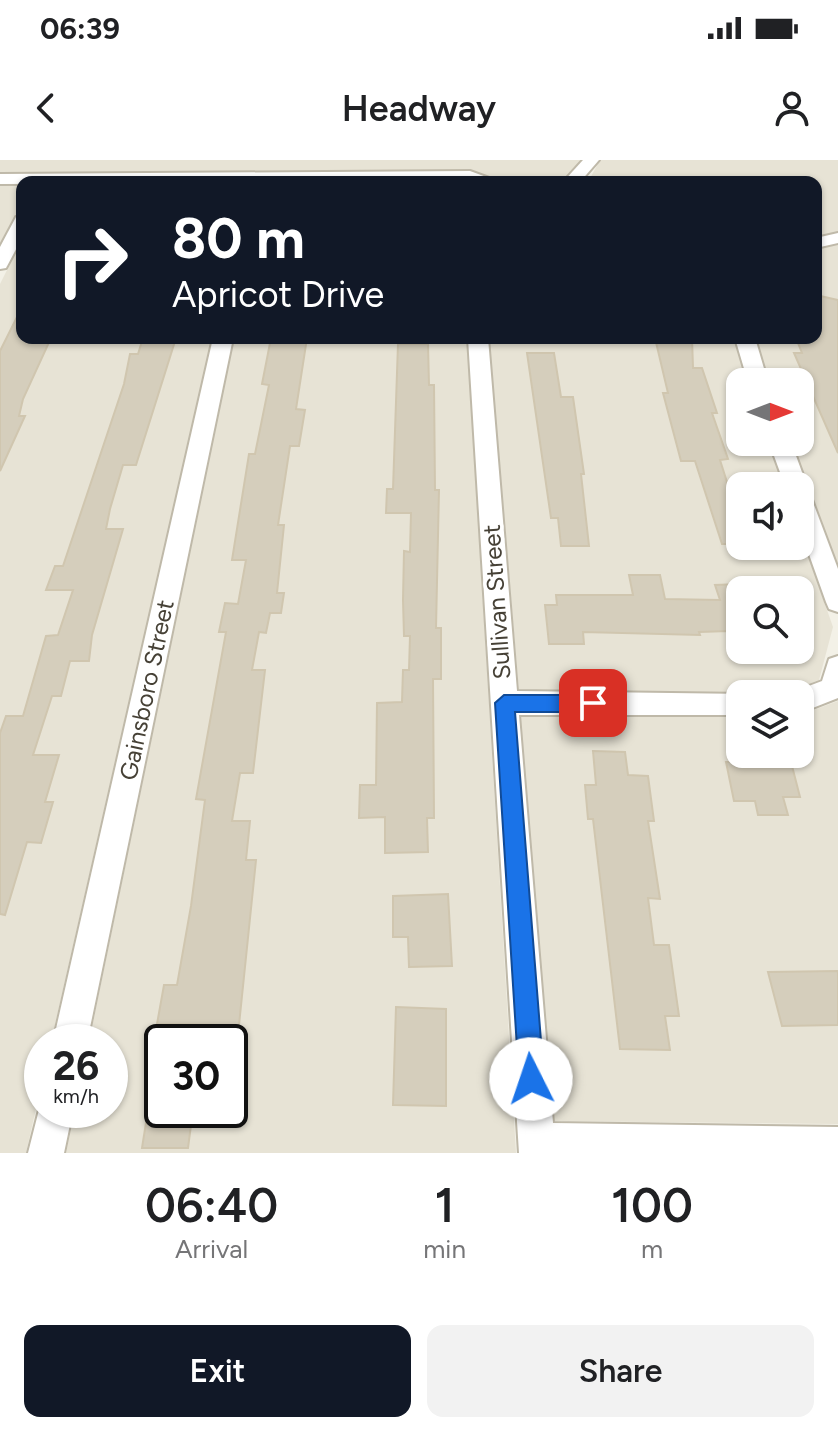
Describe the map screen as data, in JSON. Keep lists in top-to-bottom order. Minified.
{"streets":{"street":["Sullivan Street","Gainsboro Street"]},"north":"right","page":{"status":"06:39","header":"Headway","turn":["80 m","Apricot Drive"],"speed":"26 km/h","limit":"30","eta":["06:40","Arrival","1","min","100","m"],"buttons":["Exit","Share"]}}
